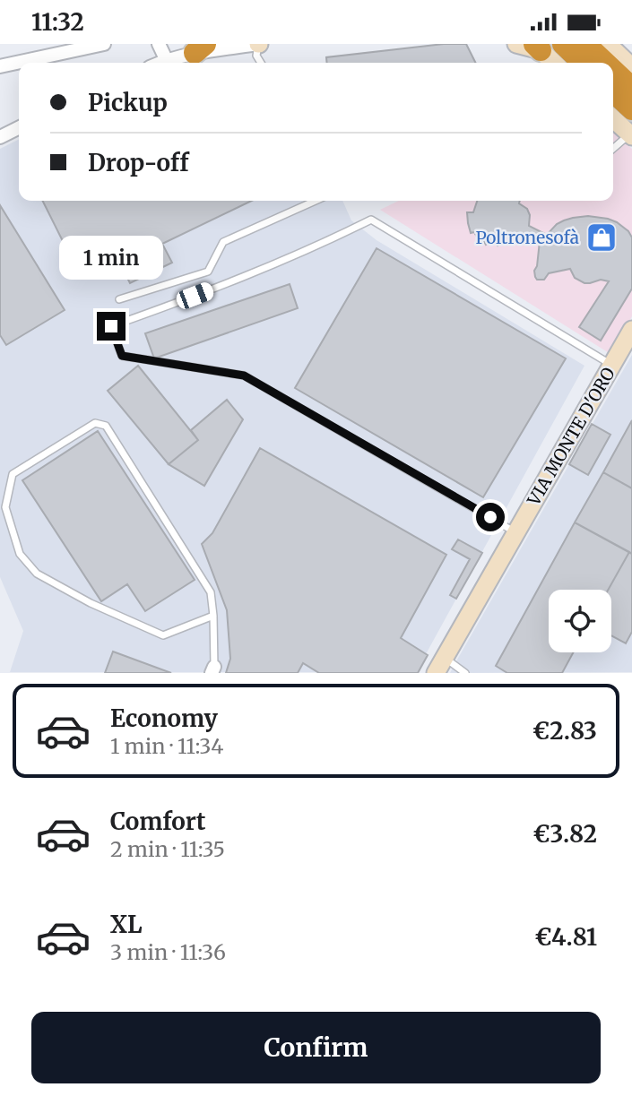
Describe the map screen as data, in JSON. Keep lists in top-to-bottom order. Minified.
{"streets":{"street":["VIA MONTE D'ORO"]},"places":{"shop":["Poltronesofà"]},"page":{"status":"11:32","banner":["Pickup","Drop-off"],"bubble":"1 min","list":[{"name":"Economy","note":"1 min · 11:34","value":"€2.83"},{"name":"Comfort","note":"2 min · 11:35","value":"€3.82"},{"name":"XL","note":"3 min · 11:36","value":"€4.81"}],"buttons":"Confirm"}}
